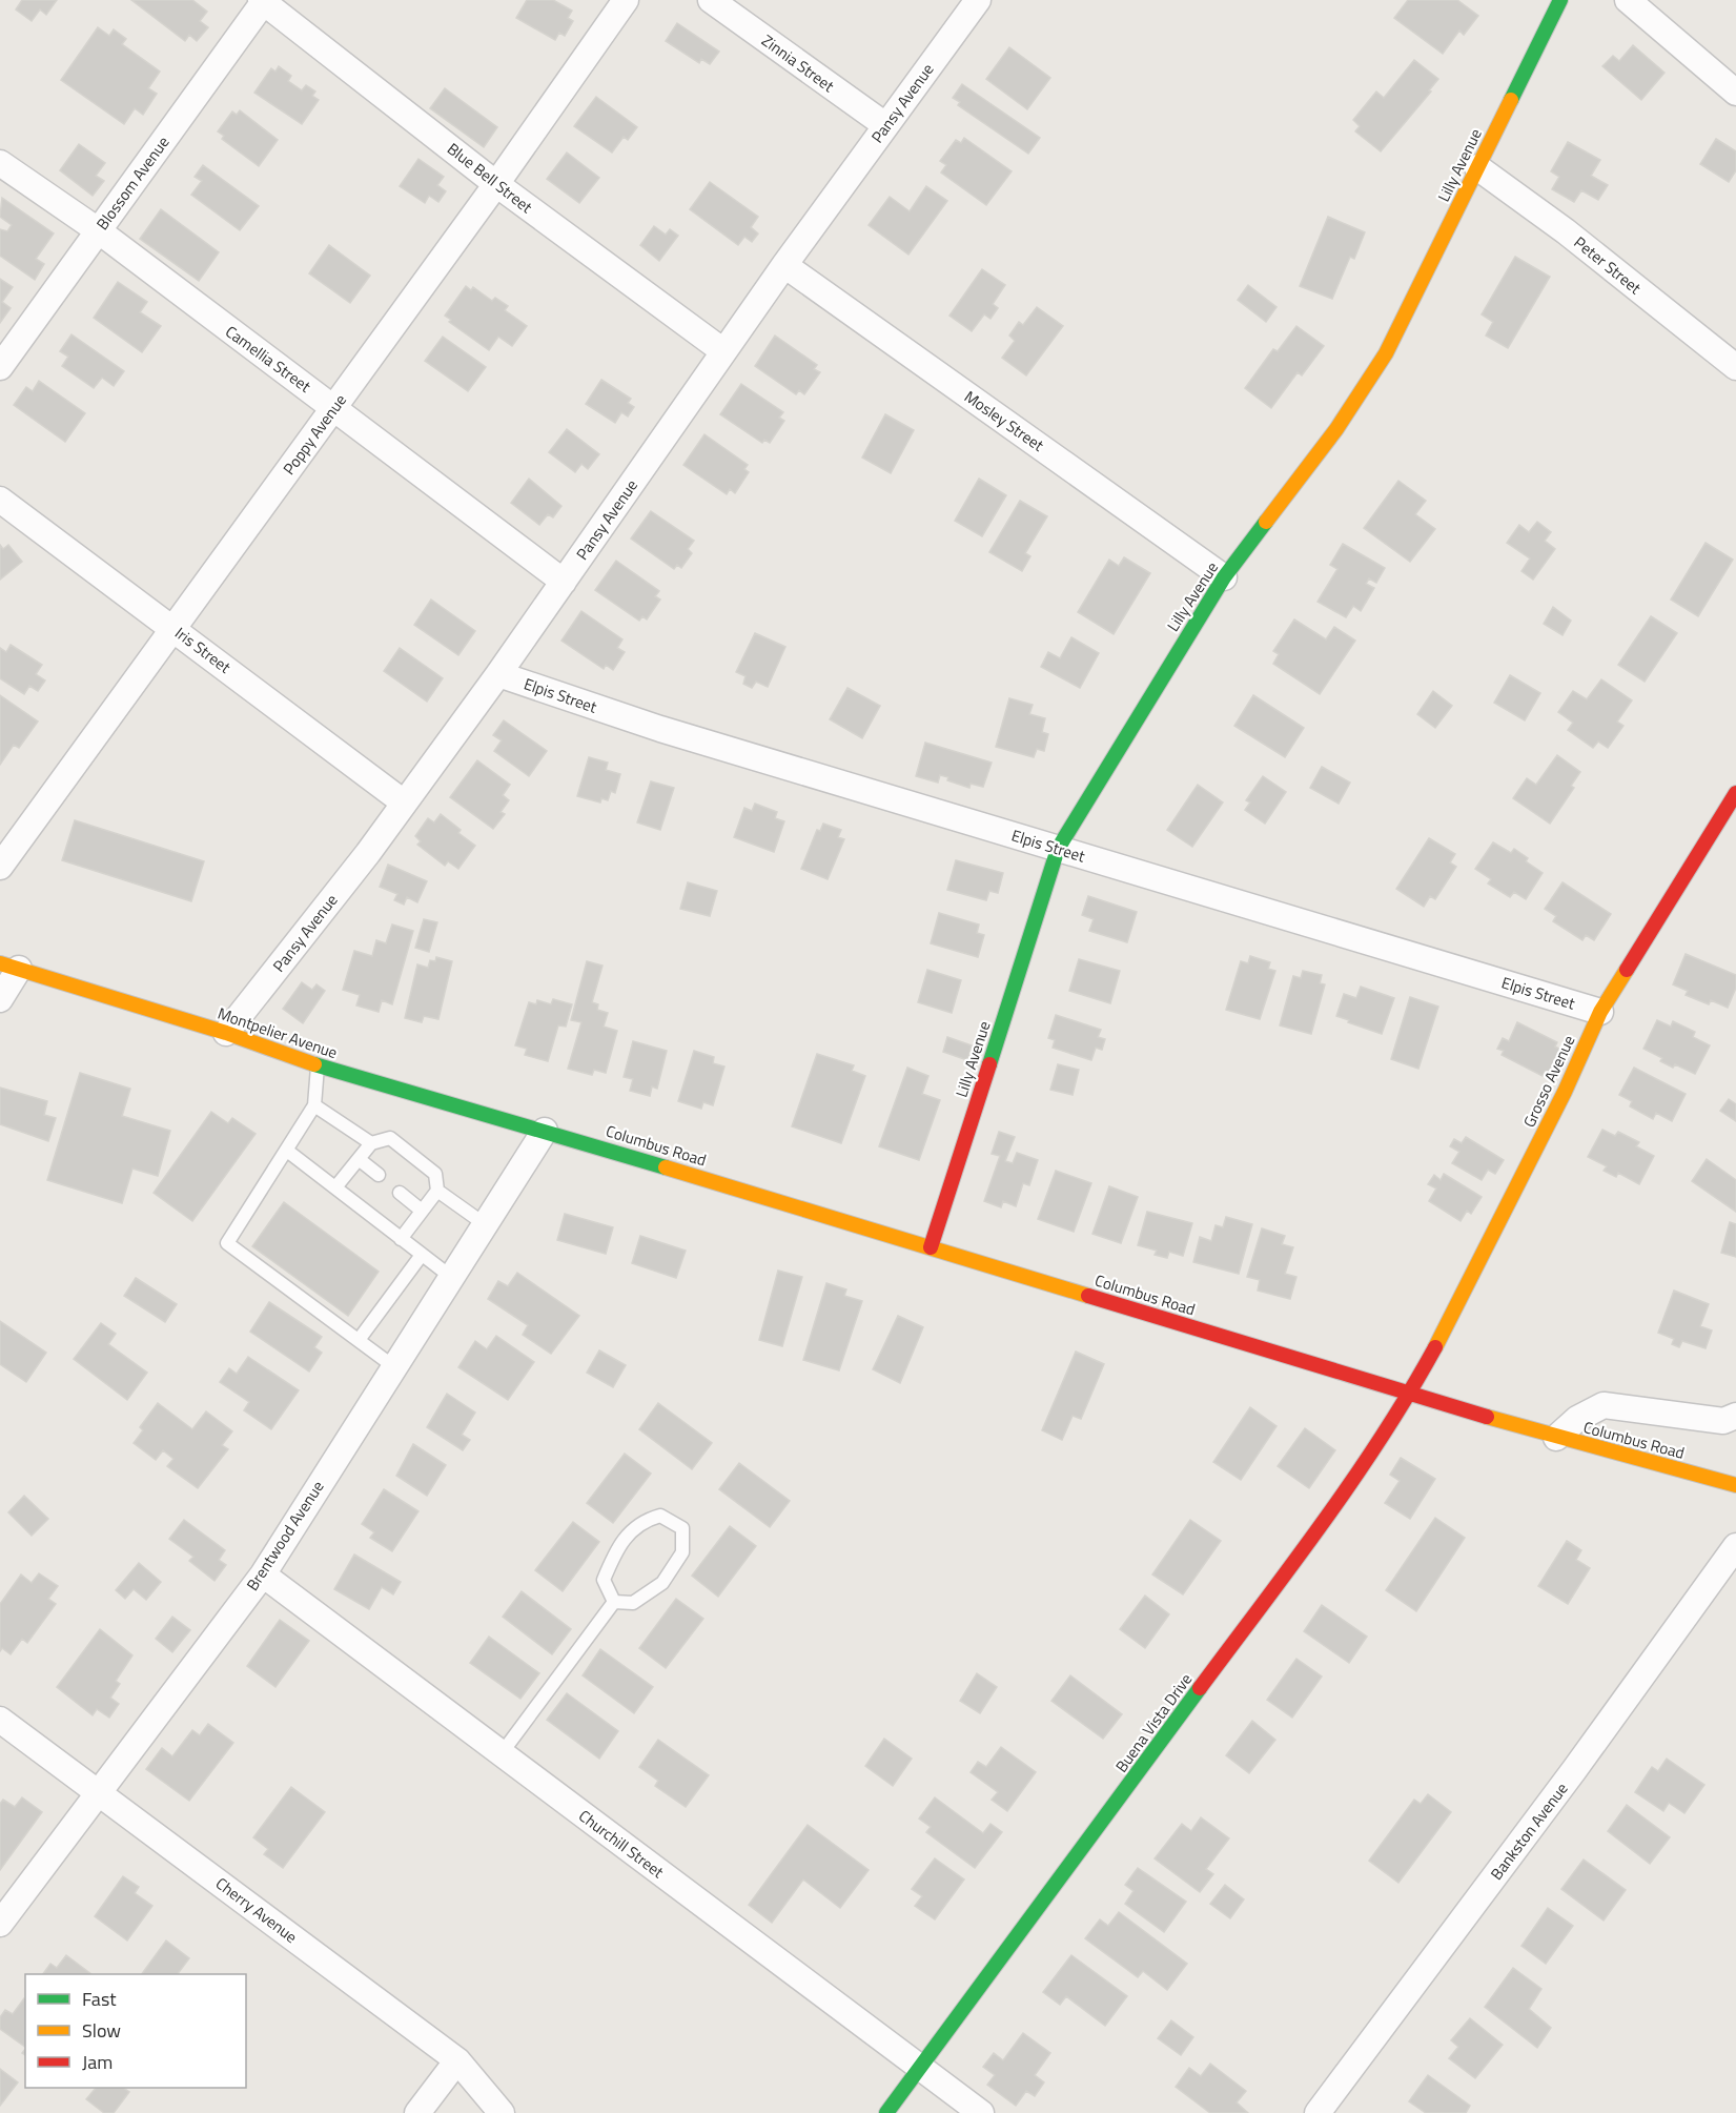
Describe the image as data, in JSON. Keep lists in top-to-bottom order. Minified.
{"streets":{"street":["Zinnia Street","Pansy Avenue","Lilly Avenue","Blue Bell Street","Blossom Avenue","Peter Street","Camellia Street","Mosley Street","Poppy Avenue","Iris Street","Elpis Street","Montpelier Avenue","Grosso Avenue","Columbus Road","Brentwood Avenue","Buena Vista Drive","Bankston Avenue","Churchill Street","Cherry Avenue"]},"crossings":[["Zinnia Street","Pansy Avenue"],["Pansy Avenue","Blue Bell Street"],["Pansy Avenue","Camellia Street"],["Pansy Avenue","Mosley Street"],["Pansy Avenue","Iris Street"],["Pansy Avenue","Elpis Street"],["Pansy Avenue","Montpelier Avenue"],["Lilly Avenue","Peter Street"],["Lilly Avenue","Mosley Street"],["Lilly Avenue","Elpis Street"],["Lilly Avenue","Columbus Road"],["Blue Bell Street","Blossom Avenue"],["Blue Bell Street","Poppy Avenue"],["Blossom Avenue","Camellia Street"],["Camellia Street","Poppy Avenue"],["Poppy Avenue","Iris Street"],["Elpis Street","Grosso Avenue"],["Montpelier Avenue","Columbus Road"],["Montpelier Avenue","Brentwood Avenue"],["Grosso Avenue","Columbus Road"],["Grosso Avenue","Buena Vista Drive"],["Columbus Road","Brentwood Avenue"],["Columbus Road","Buena Vista Drive"],["Brentwood Avenue","Churchill Street"],["Brentwood Avenue","Cherry Avenue"],["Buena Vista Drive","Churchill Street"]],"legend":["Fast","Slow","Jam"]}
